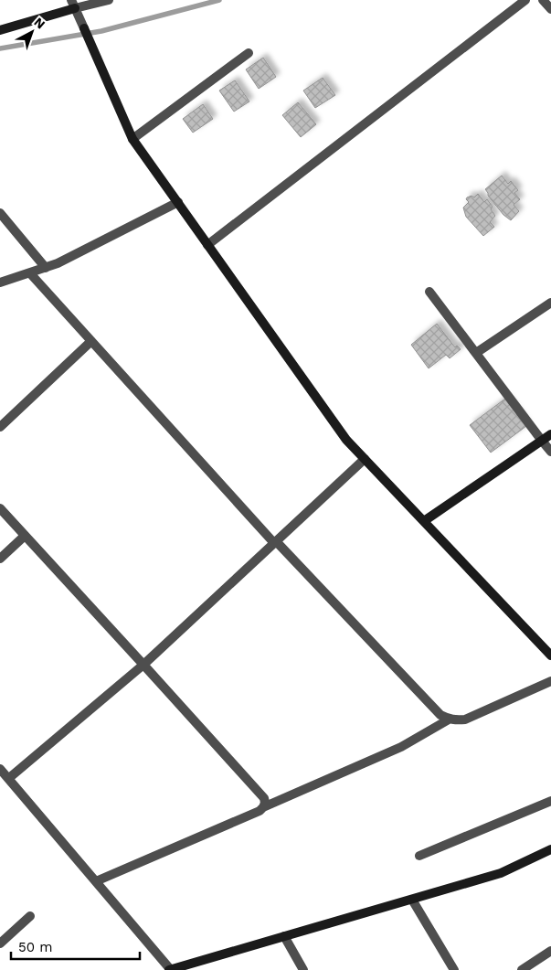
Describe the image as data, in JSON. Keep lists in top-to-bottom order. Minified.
{"scale_bar":"50 m","north":"top right"}
